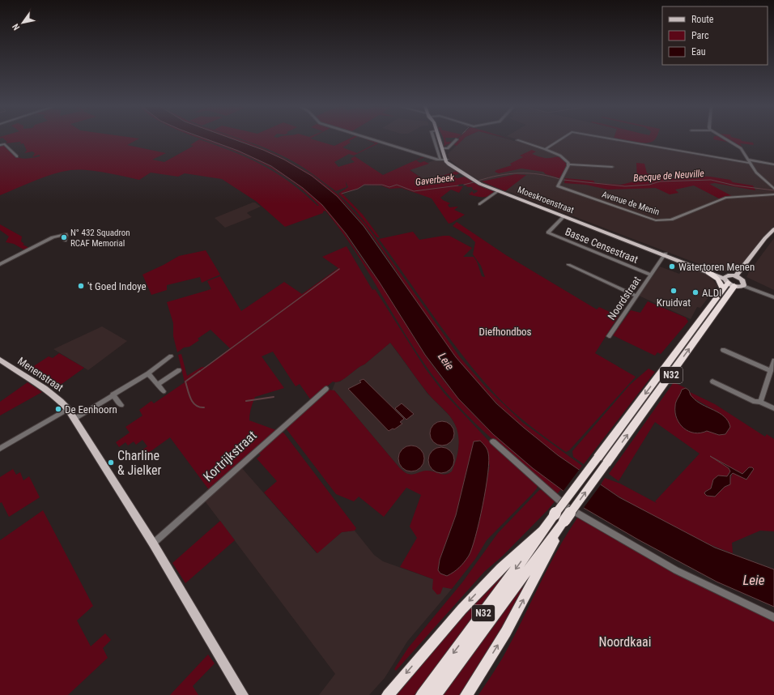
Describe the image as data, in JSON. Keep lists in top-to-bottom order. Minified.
{"streets":{"highway":["N32"],"main road":["Moeskroenstraat","Menenstraat"],"street":["Avenue de Menin","Basse Censestraat","Noordstraat","Kortrijkstraat"]},"crossings":[["Moeskroenstraat","Basse Censestraat"],["Moeskroenstraat","Noordstraat"],["Moeskroenstraat","N32"],["Basse Censestraat","Noordstraat"],["Menenstraat","Kortrijkstraat"]],"water":["Becque de Neuville","Gaverbeek","Leie"],"parks":["Diefhondbos","Noordkaai"],"places":["N° 432 Squadron RCAF Memorial","Watertoren Menen","'t Goed Indoye","Kruidvat","ALDI","De Eenhoorn","Charline & Jielker"],"legend":["Route","Parc","Eau"],"north":"bottom left"}
